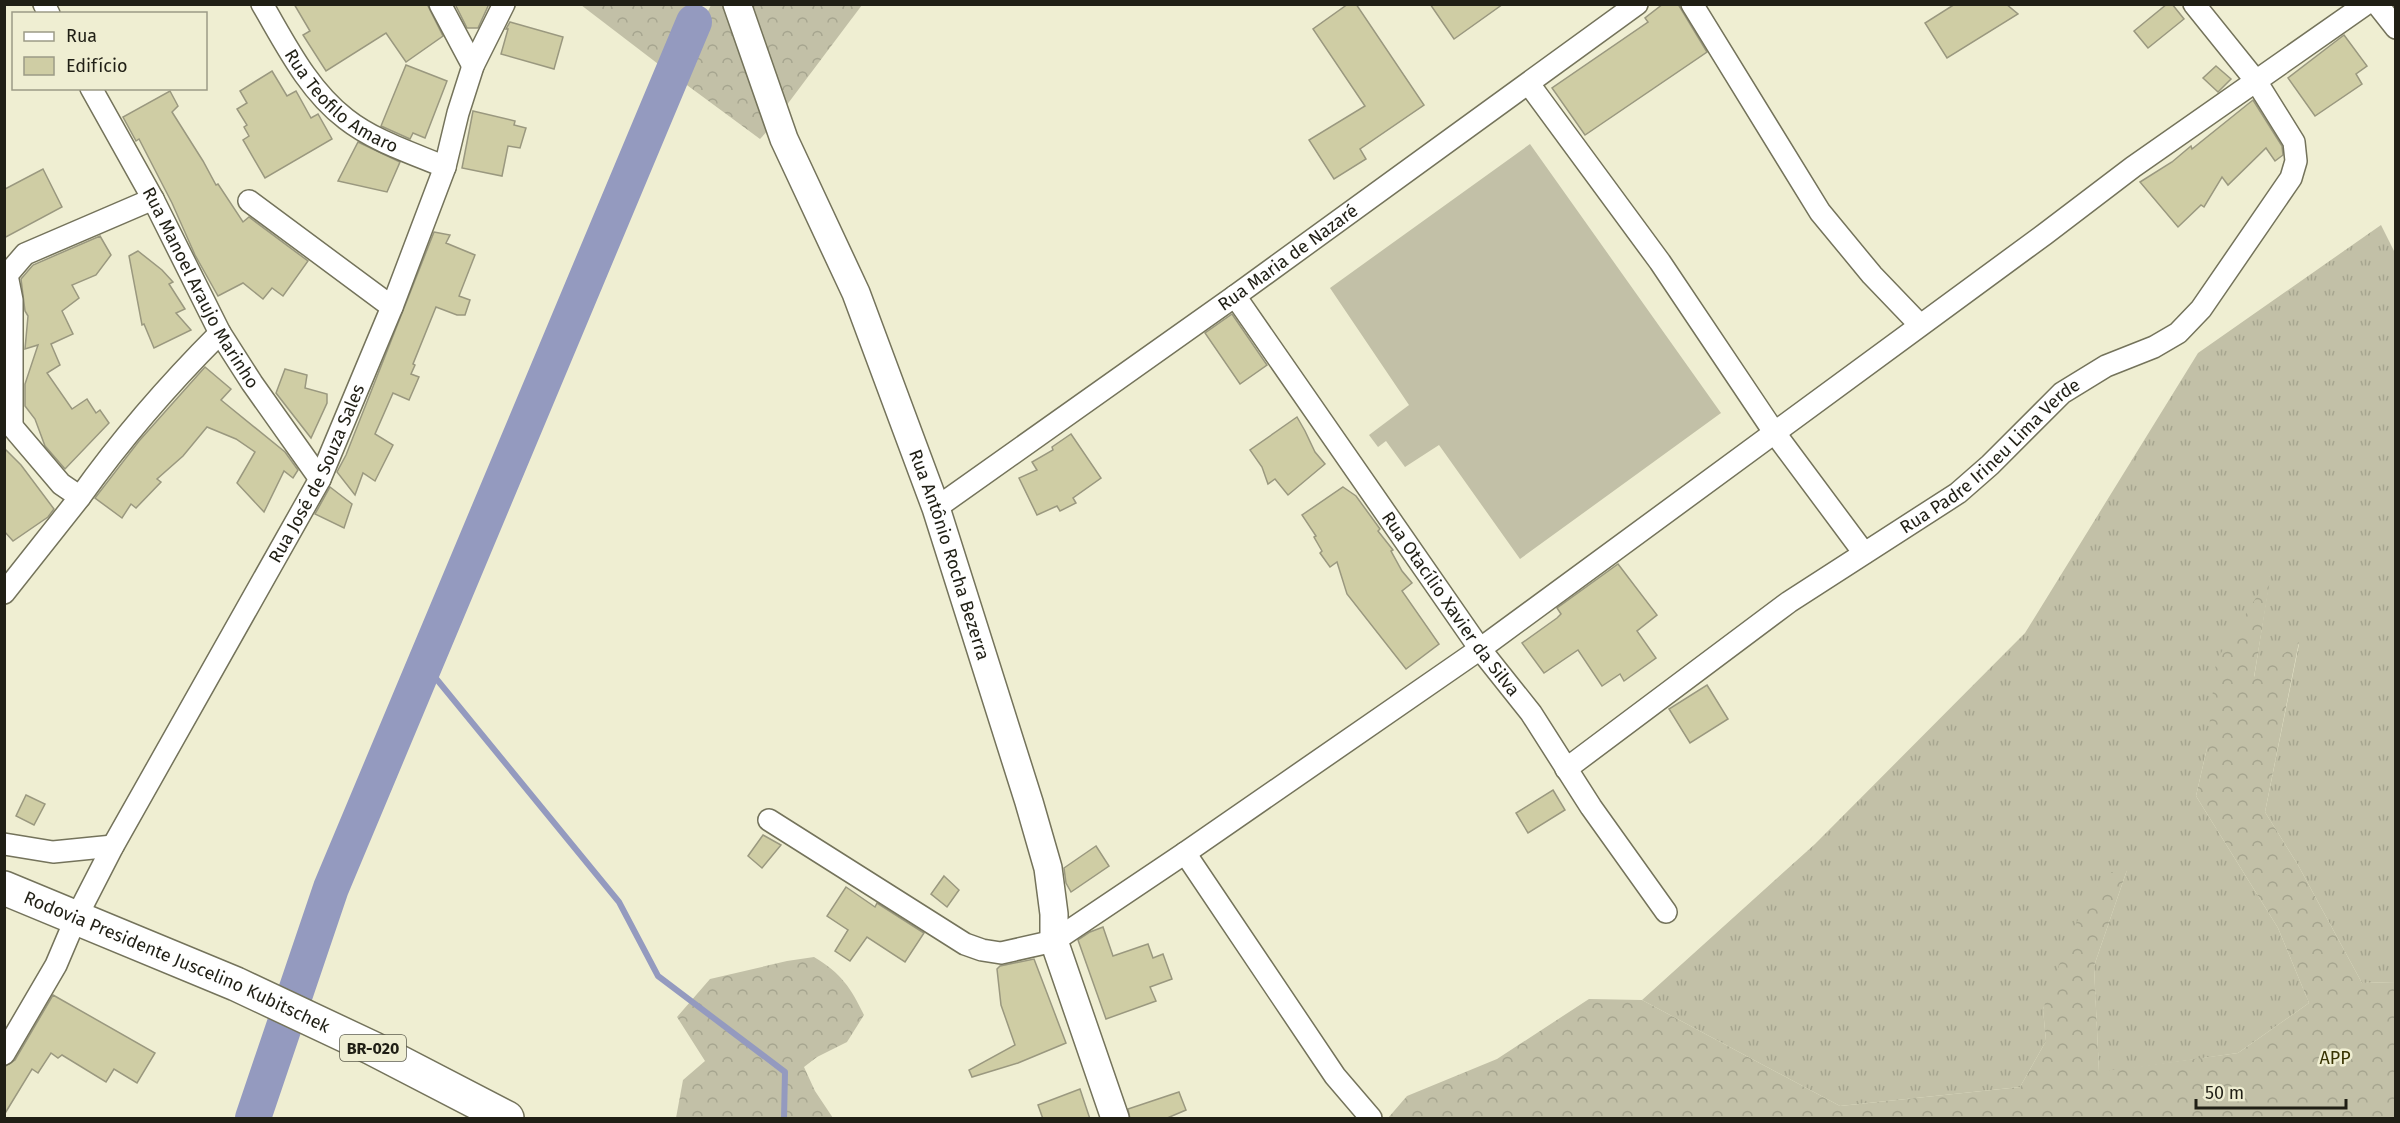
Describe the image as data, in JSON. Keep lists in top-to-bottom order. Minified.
{"streets":{"highway":["Rodovia Presidente Juscelino Kubitschek","BR-020"],"street":["Rua Teofilo Amaro","Rua Maria de Nazaré","Rua Manoel Araujo Marinho","Rua Padre Irineu Lima Verde","Rua José de Souza Sales","Rua Antônio Rocha Bezerra","Rua Otacílio Xavier da Silva"]},"crossings":[["Rua Teofilo Amaro","Rua José de Souza Sales"],["Rua Maria de Nazaré","Rua Antônio Rocha Bezerra"],["Rua Maria de Nazaré","Rua Otacílio Xavier da Silva"],["Rua Manoel Araujo Marinho","Rua José de Souza Sales"],["Rua Padre Irineu Lima Verde","Rua Otacílio Xavier da Silva"],["Rua José de Souza Sales","Rodovia Presidente Juscelino Kubitschek"]],"parks":["APP"],"legend":["Rua","Edifício"],"scale_bar":"50 m"}
